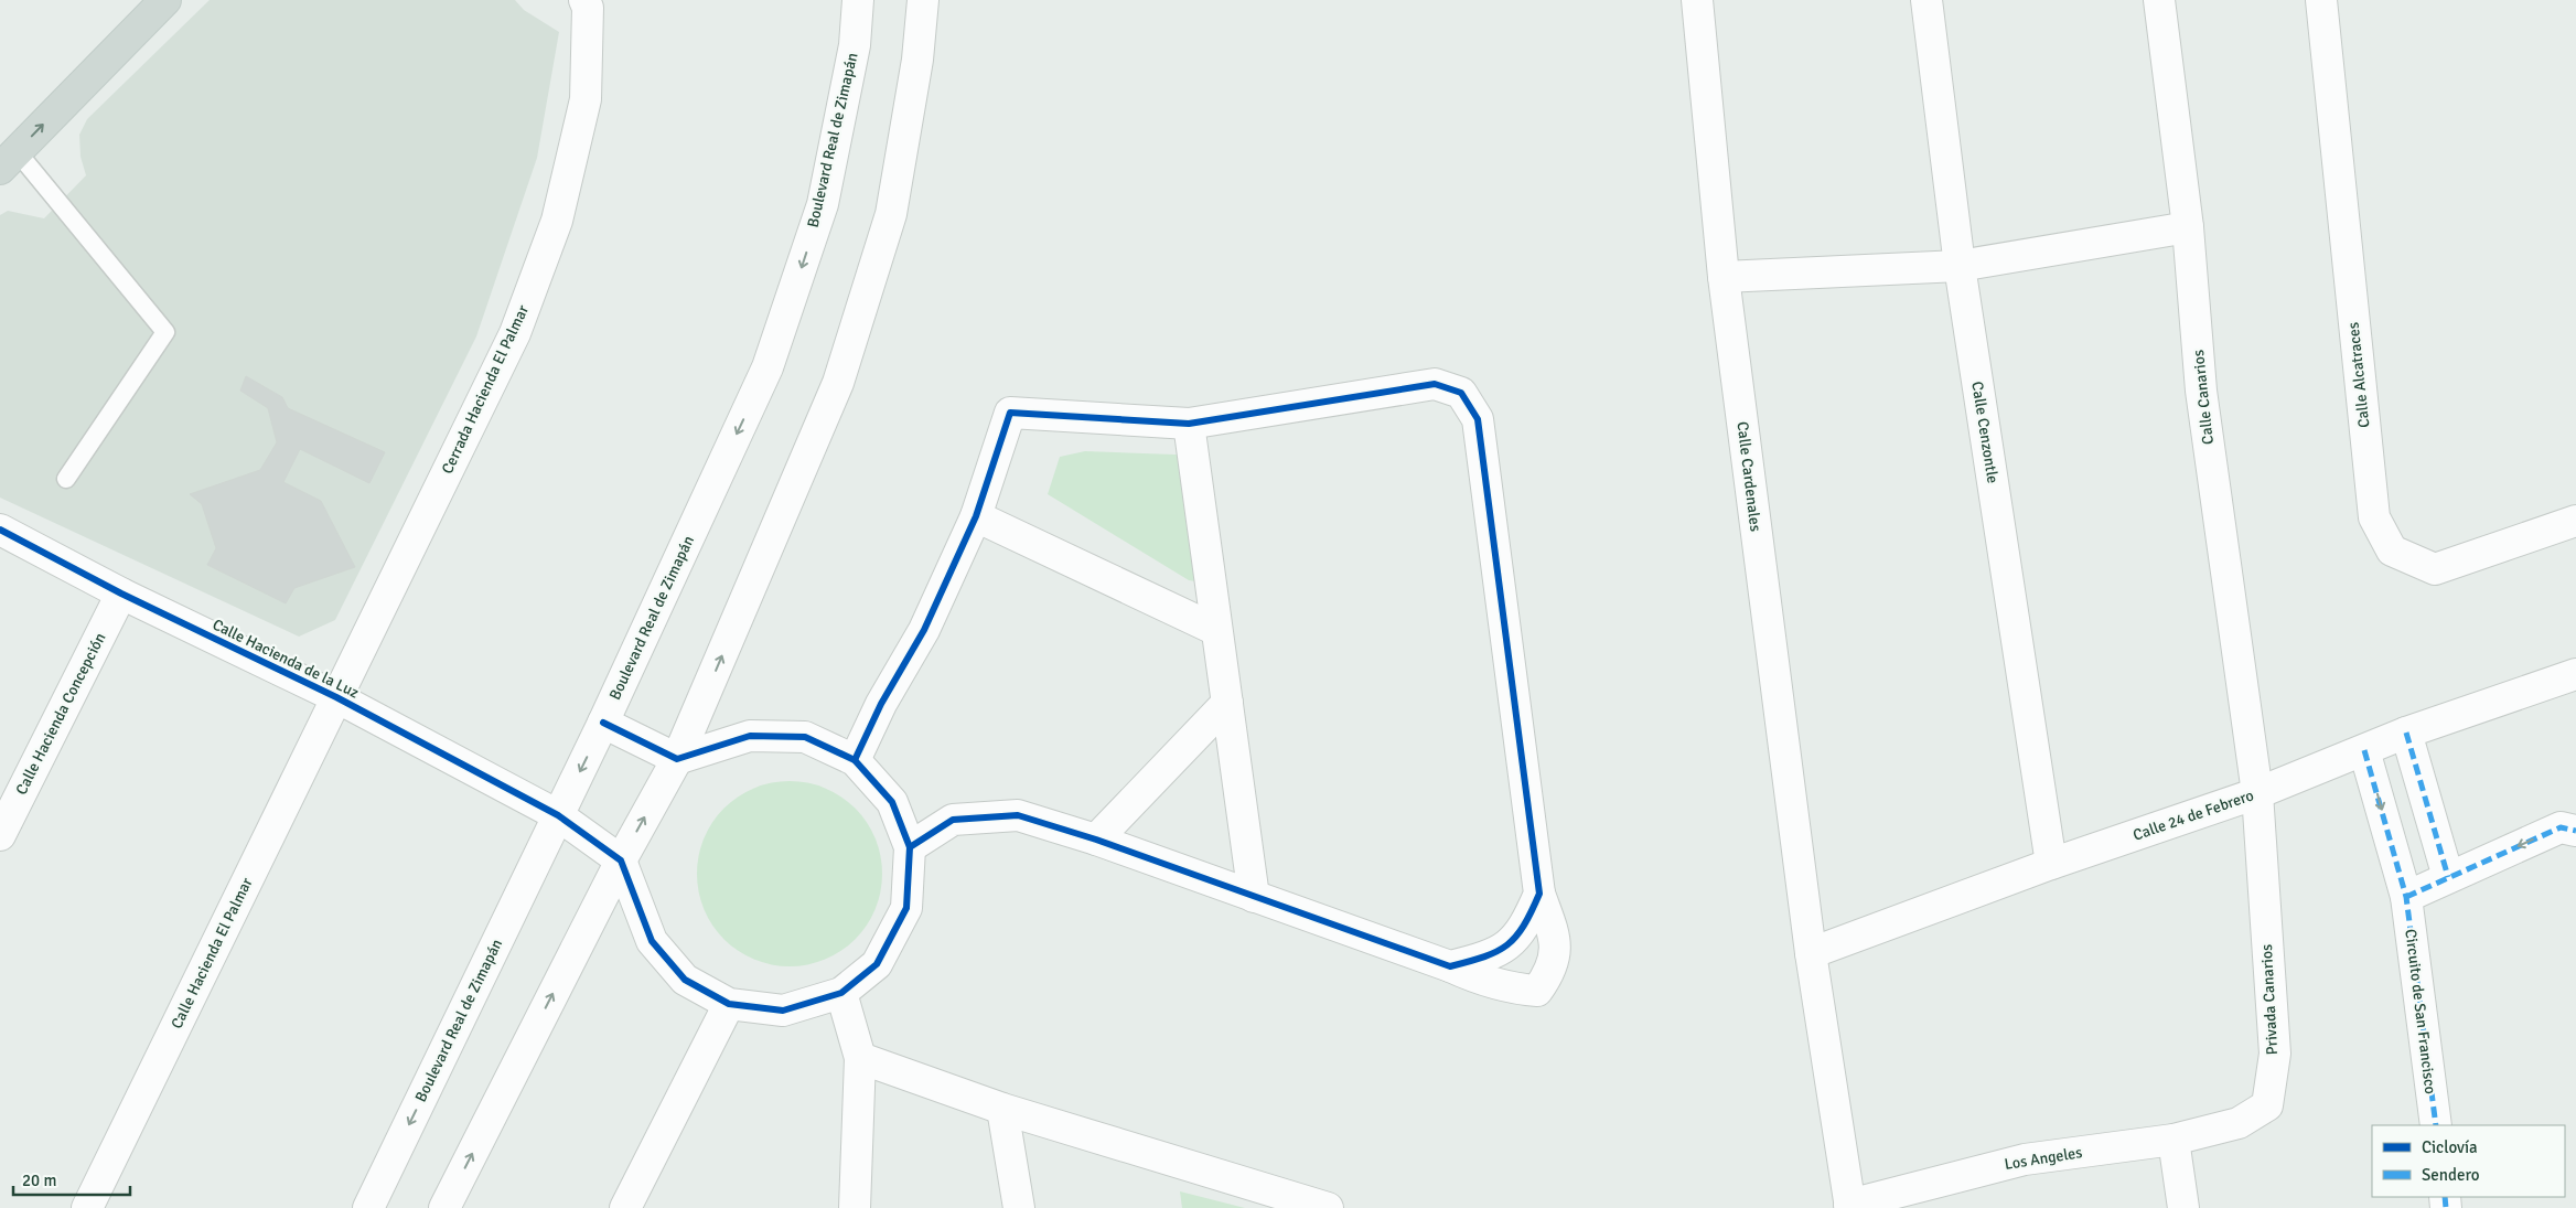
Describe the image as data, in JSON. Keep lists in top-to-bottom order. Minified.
{"streets":{"street":["Boulevard Real de Zimapán","Calle Alcatraces","Cerrada Hacienda El Palmar","Calle Canarios","Calle Cenzontle","Calle Cardenales","Calle Hacienda de la Luz","Calle Hacienda Concepción","Calle 24 de Febrero","Calle Hacienda El Palmar","Privada Canarios","Circuito de San Francisco","Los Angeles"]},"crossings":[["Boulevard Real de Zimapán","Calle Hacienda de la Luz"],["Cerrada Hacienda El Palmar","Calle Hacienda de la Luz"],["Cerrada Hacienda El Palmar","Calle Hacienda El Palmar"],["Calle Canarios","Calle 24 de Febrero"],["Calle Canarios","Privada Canarios"],["Calle Cenzontle","Calle 24 de Febrero"],["Calle Cardenales","Calle 24 de Febrero"],["Calle Cardenales","Los Angeles"],["Calle Hacienda de la Luz","Calle Hacienda Concepción"],["Calle Hacienda de la Luz","Calle Hacienda El Palmar"],["Calle 24 de Febrero","Privada Canarios"],["Calle 24 de Febrero","Circuito de San Francisco"],["Calle 24 de Febrero","Los Angeles"],["Privada Canarios","Los Angeles"]],"legend":["Ciclovía","Sendero"],"scale_bar":"20 m"}
